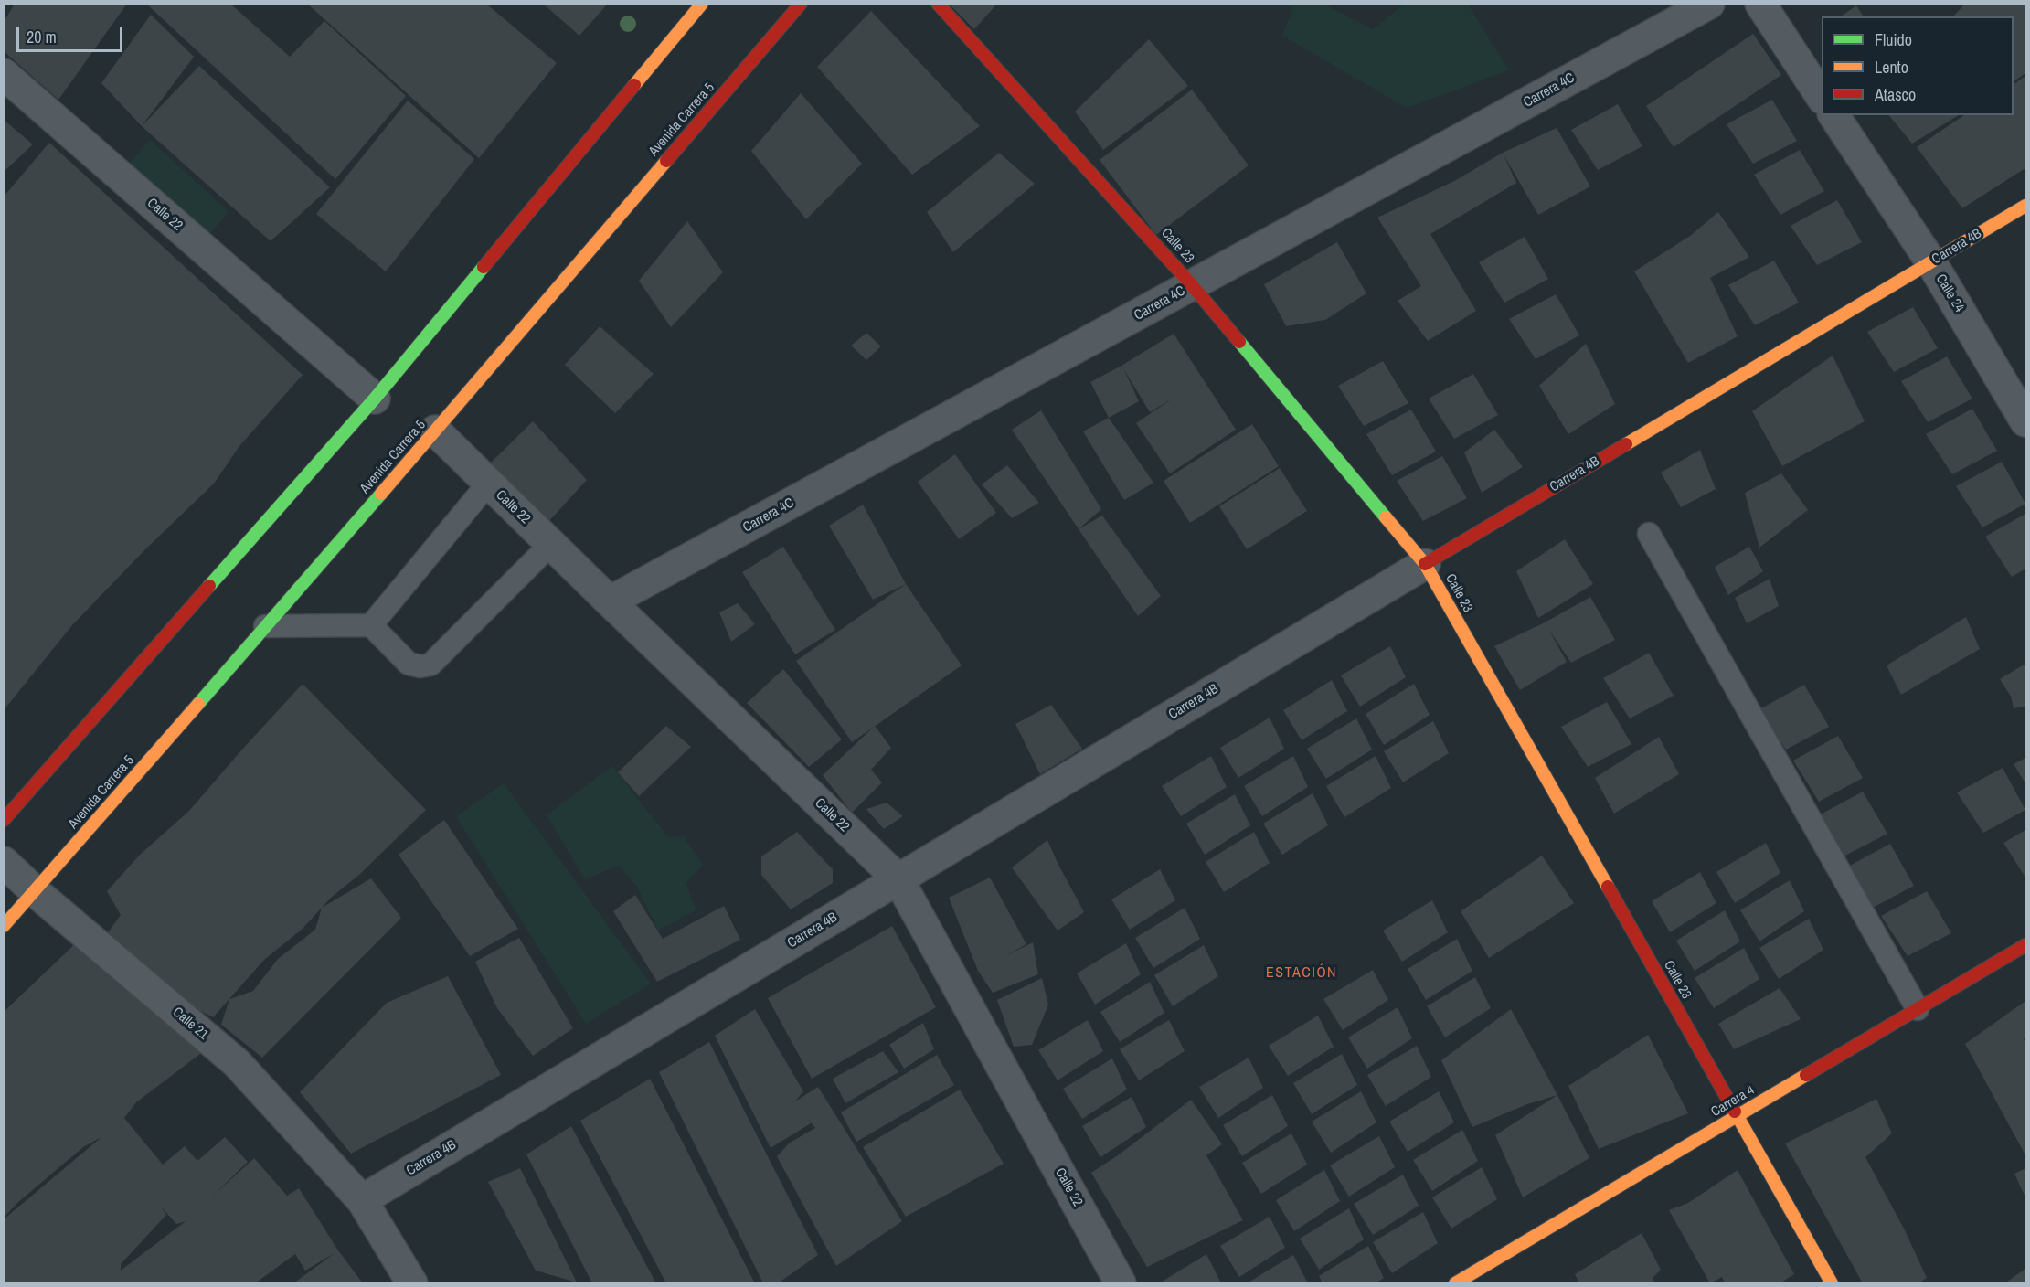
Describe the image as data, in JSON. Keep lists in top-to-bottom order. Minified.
{"streets":{"street":["Carrera 4C","Avenida Carrera 5","Calle 22","Calle 23","Carrera 4B","Calle 24","Calle 21","Carrera 4"]},"crossings":[["Carrera 4C","Calle 22"],["Carrera 4C","Calle 23"],["Avenida Carrera 5","Calle 22"],["Avenida Carrera 5","Calle 21"],["Calle 22","Carrera 4B"],["Calle 23","Carrera 4B"],["Calle 23","Carrera 4"],["Carrera 4B","Calle 24"],["Carrera 4B","Calle 21"]],"districts":["ESTACIÓN"],"legend":["Fluido","Lento","Atasco"],"scale_bar":"20 m"}
